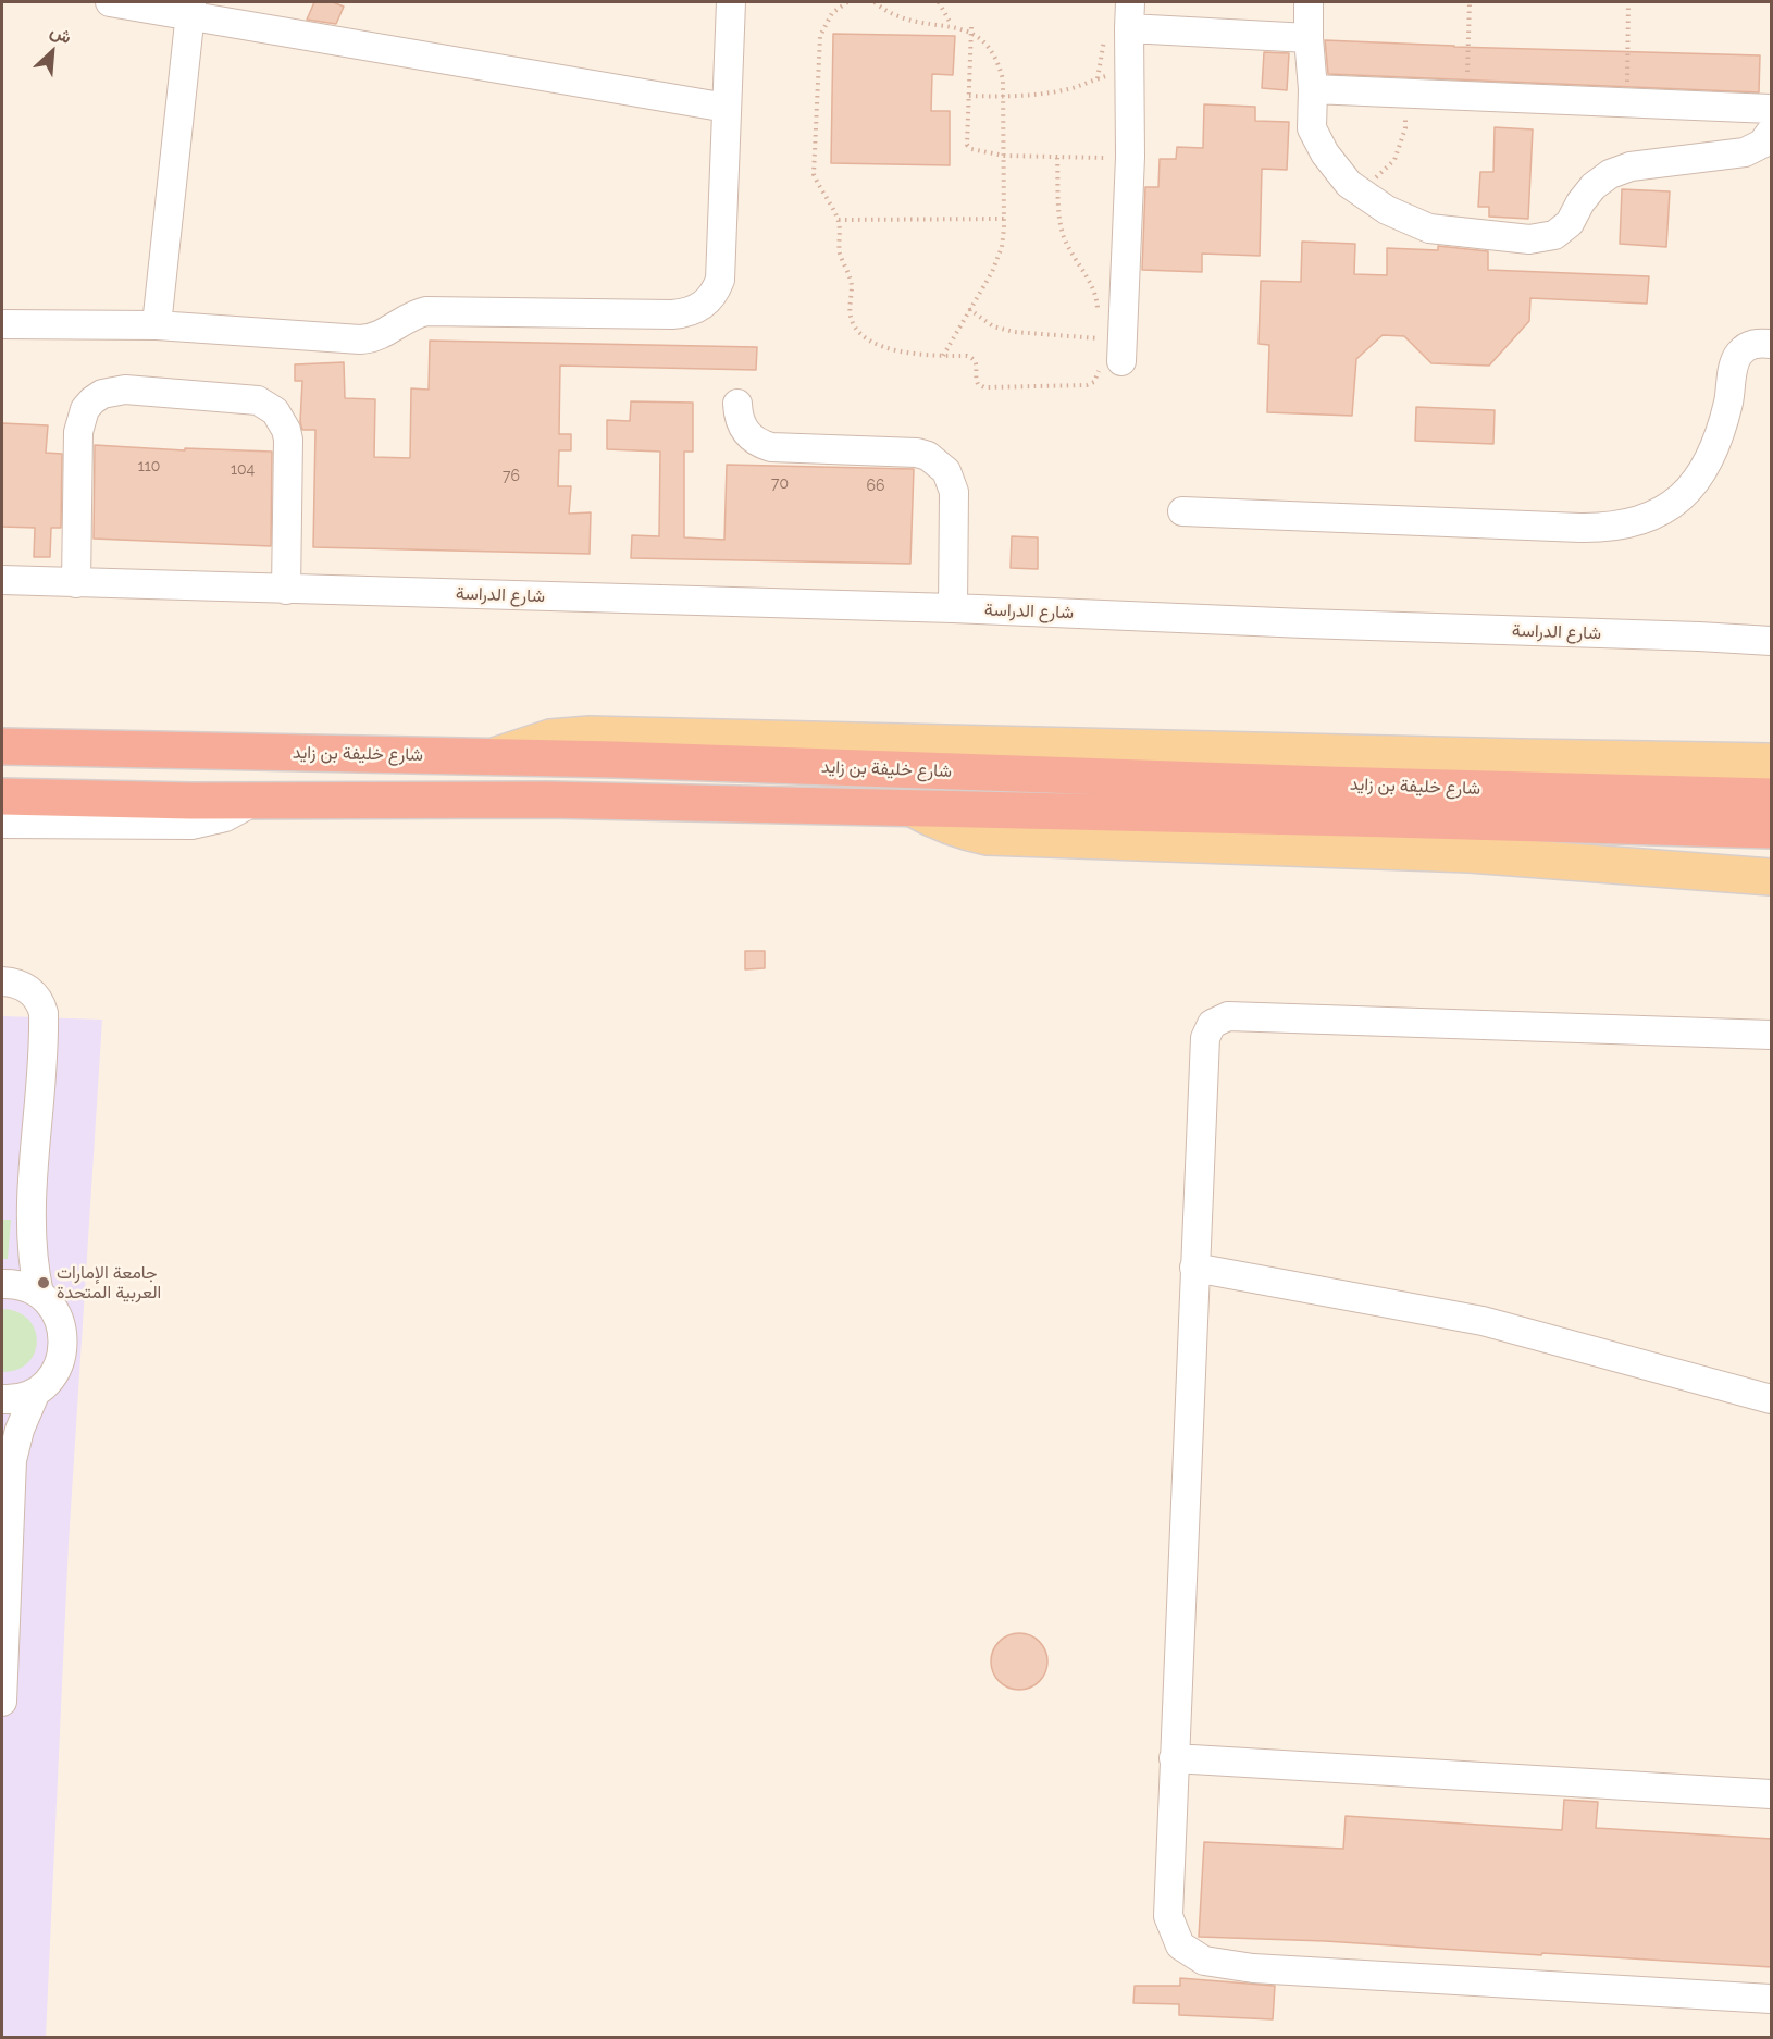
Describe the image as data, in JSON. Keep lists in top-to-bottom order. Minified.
{"streets":{"highway":["شارع خليفة بن زايد"],"street":["شارع الدراسة"]},"places":["جامعة الإمارات العربية المتحدة"],"house_numbers":["110","104","76","70","66"],"north":"top right"}
